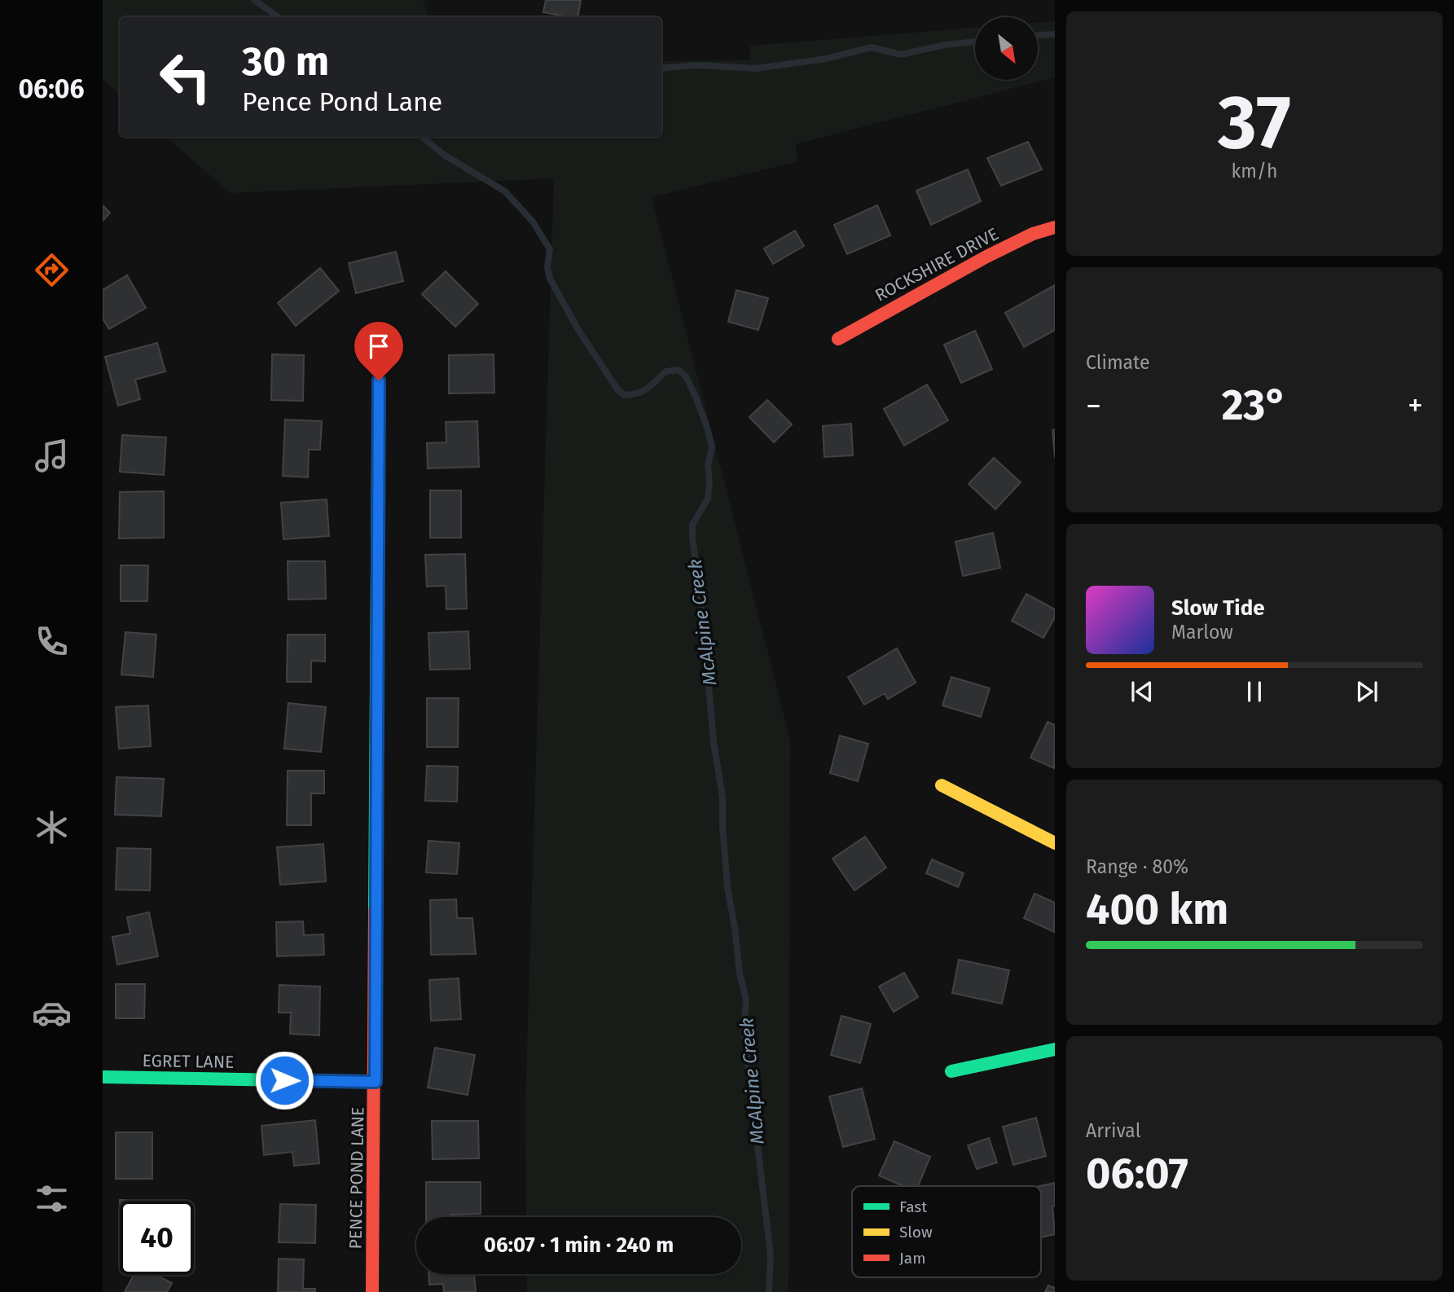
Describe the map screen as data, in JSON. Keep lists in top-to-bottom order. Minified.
{"streets":{"street":["ROCKSHIRE DRIVE","EGRET LANE","PENCE POND LANE"]},"crossings":[["EGRET LANE","PENCE POND LANE"]],"water":["McAlpine Creek"],"legend":["Fast","Slow","Jam"],"north":"bottom right","page":{"tabs":"06:06","tile":[["37","km/h"],"Climate",["Range · 80%","400 km"],["Arrival","06:07"]],"turn":["30 m","Pence Pond Lane"],"heat":["−","23°","+"],"song":["Slow Tide","Marlow"],"limit":"40","trip":"06:07 · 1 min · 240 m"}}
